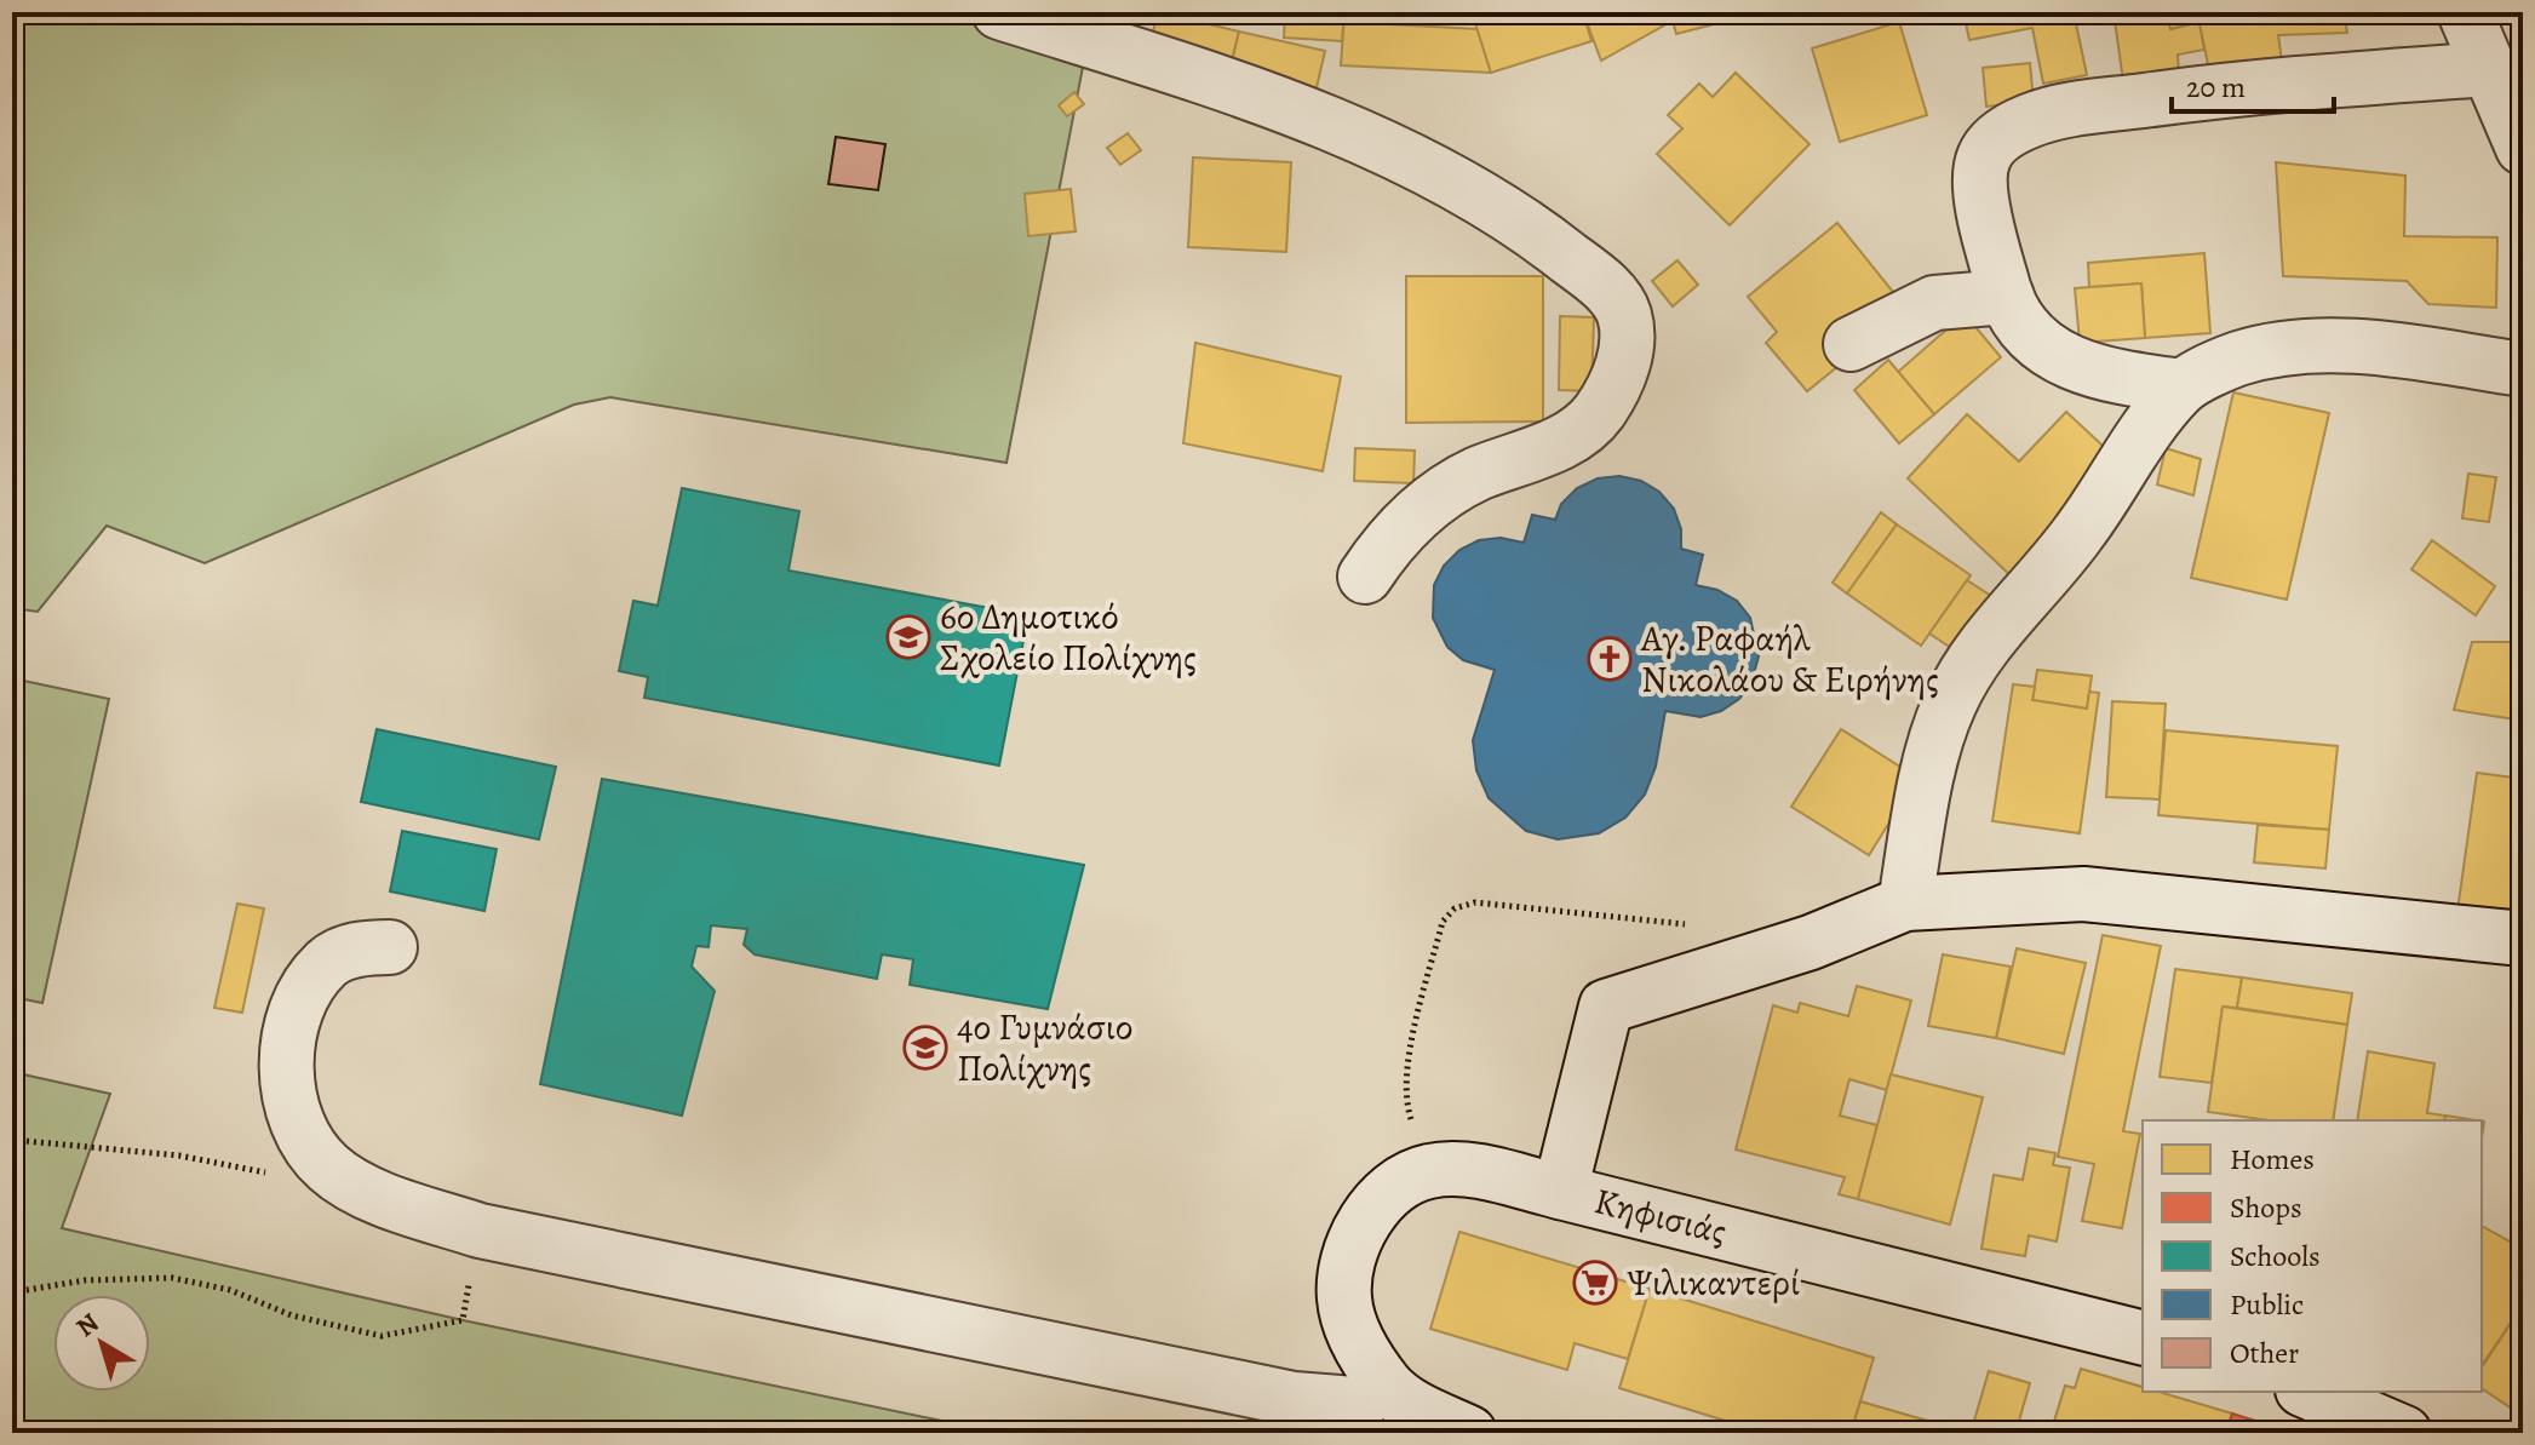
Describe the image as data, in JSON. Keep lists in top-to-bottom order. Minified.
{"streets":{"street":["Κηφισιάς"]},"places":{"school or university":["6ο Δημοτικό Σχολείο Πολίχνης","4ο Γυμνάσιο Πολίχνης"],"church":["Αγ. Ραφαήλ Νικολάου & Ειρήνης"],"supermarket":["Ψιλικαντερί"]},"legend":["Homes","Shops","Schools","Public","Other"],"scale_bar":"20 m","north":"top left"}
